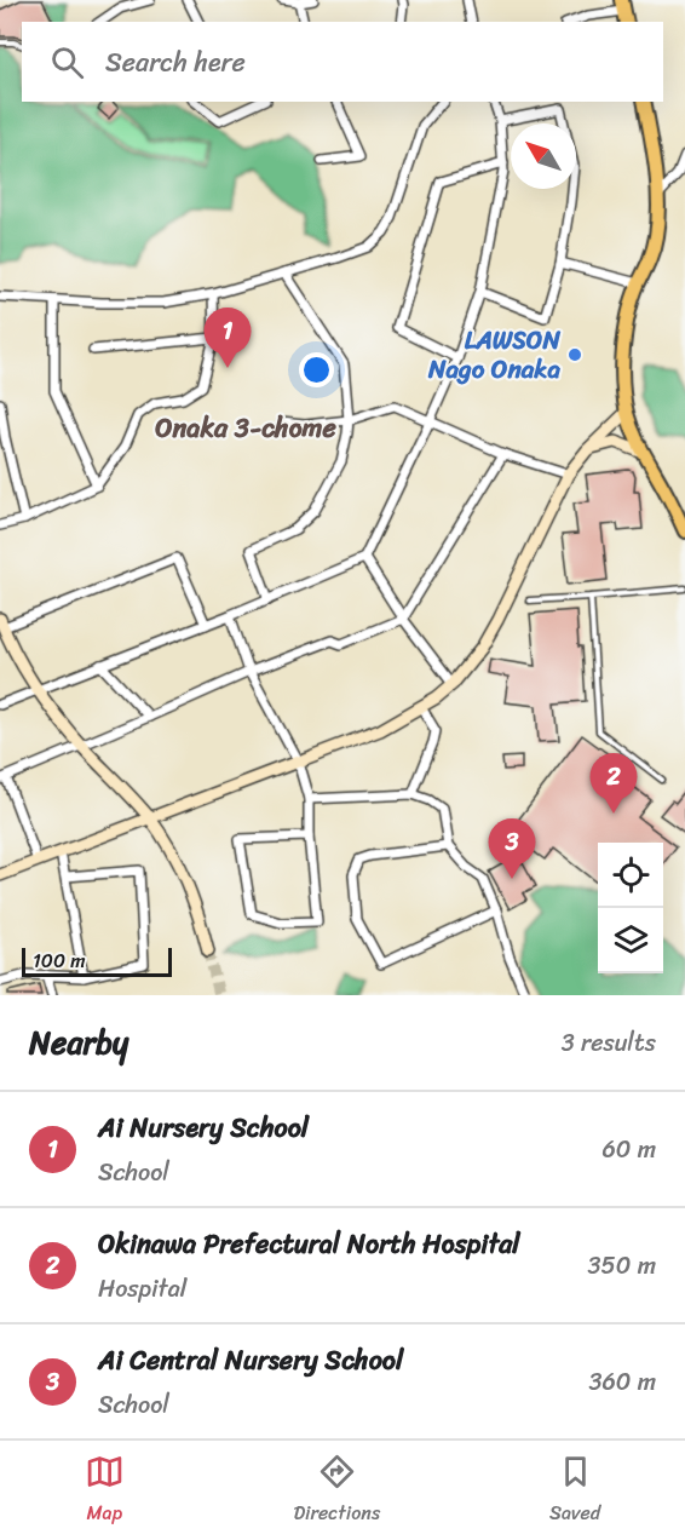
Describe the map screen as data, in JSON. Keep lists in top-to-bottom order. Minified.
{"districts":["Onaka 3-chome"],"places":["LAWSON Nago Onaka"],"scale_bar":"100 m","north":"top left","page":{"search":"Search here","pins":["1","2","3"],"scale":"100 m","heading":["Nearby","3 results"],"list":[{"mark":"1","name":"Ai Nursery School","note":"School","value":"60 m"},{"mark":"2","name":"Okinawa Prefectural North Hospital","note":"Hospital","value":"350 m"},{"mark":"3","name":"Ai Central Nursery School","note":"School","value":"360 m"}],"nav":["Map","Directions","Saved"]}}
